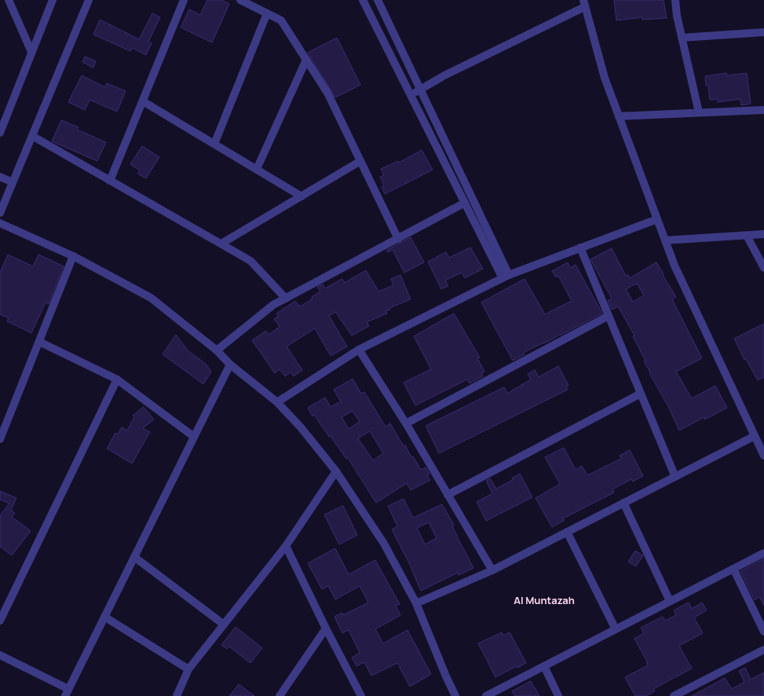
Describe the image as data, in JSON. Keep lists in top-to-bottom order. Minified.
{"districts":["Al Muntazah"]}
